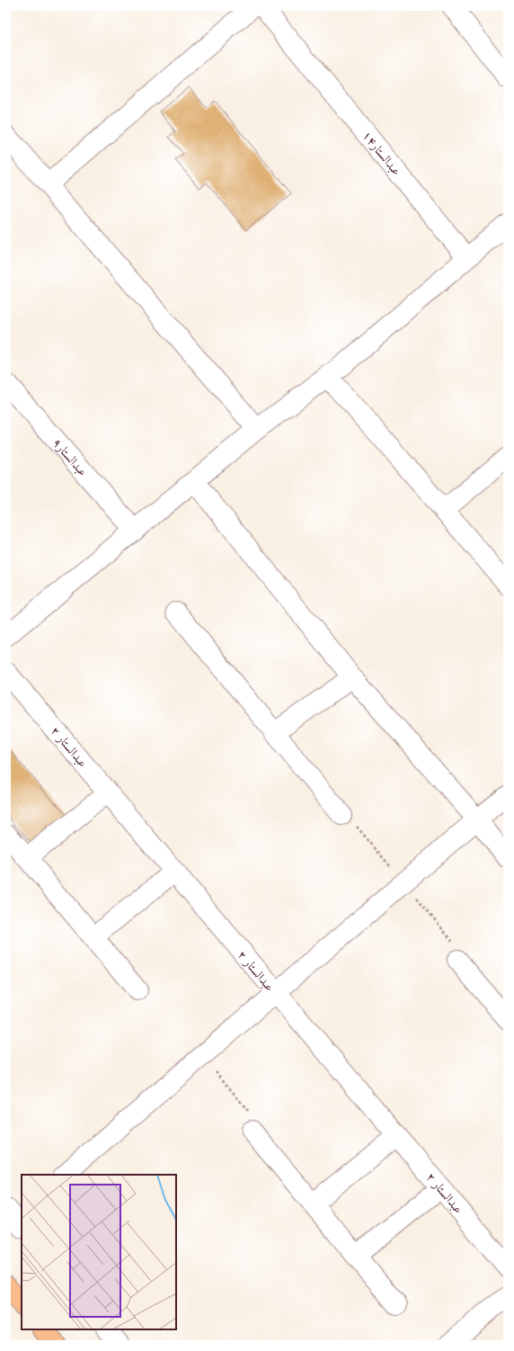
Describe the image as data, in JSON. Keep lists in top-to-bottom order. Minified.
{"streets":{"street":["عبدالستار۱۴","عبدالستار۹","عبدالستار ۲"]}}
